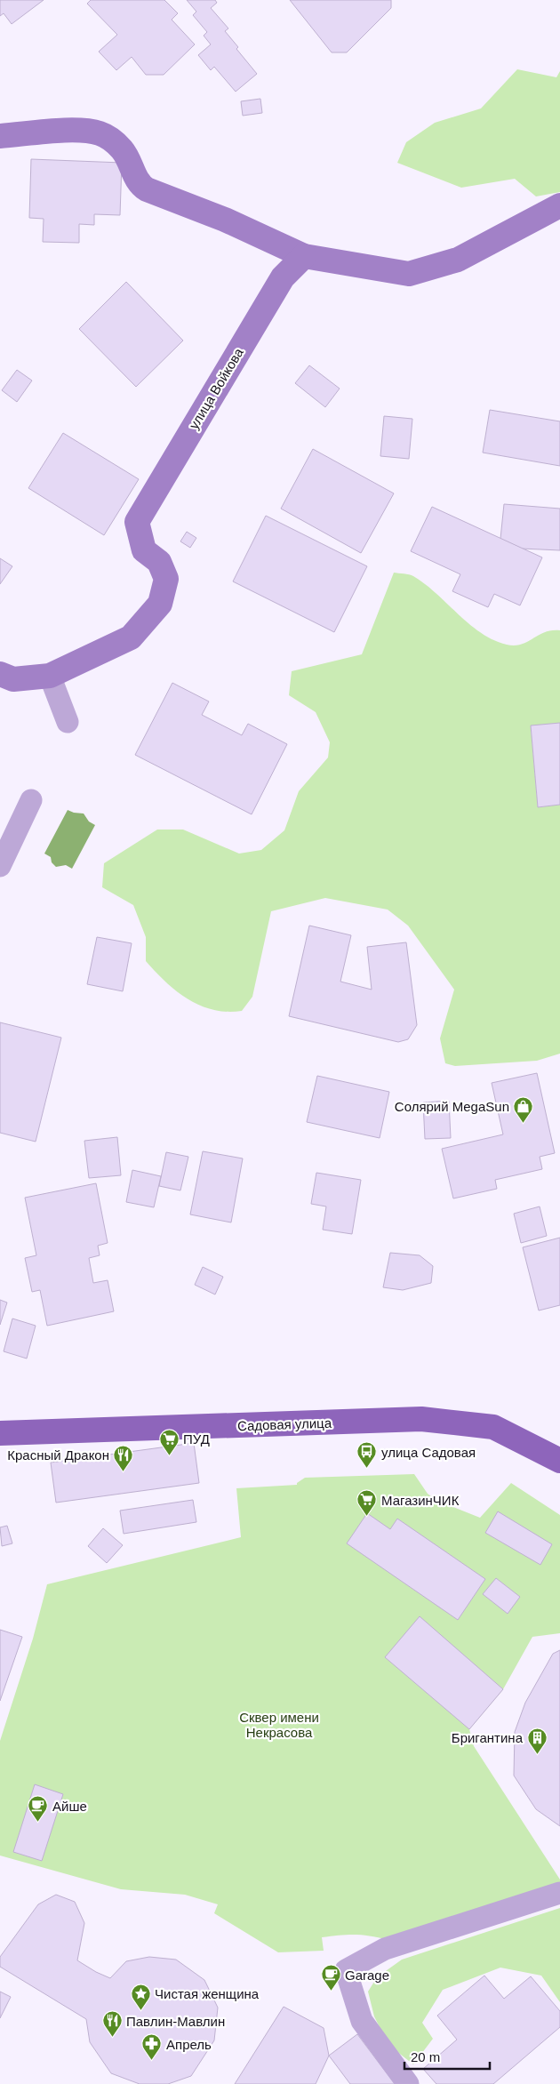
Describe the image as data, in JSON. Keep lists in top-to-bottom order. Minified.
{"streets":{"main road":["Садовая улица"],"street":["улица Войкова"]},"parks":["Сквер имени Некрасова"],"places":{"shop":["Солярий MegaSun"],"supermarket":["ПУД","МагазинЧИК"],"bus stop":["улица Садовая"],"restaurant":["Красный Дракон","Павлин-Мавлин"],"building":["Бригантина"],"cafe":["Айше","Garage"],"place":["Чистая женщина"],"pharmacy":["Апрель"]},"scale_bar":"20 m"}
